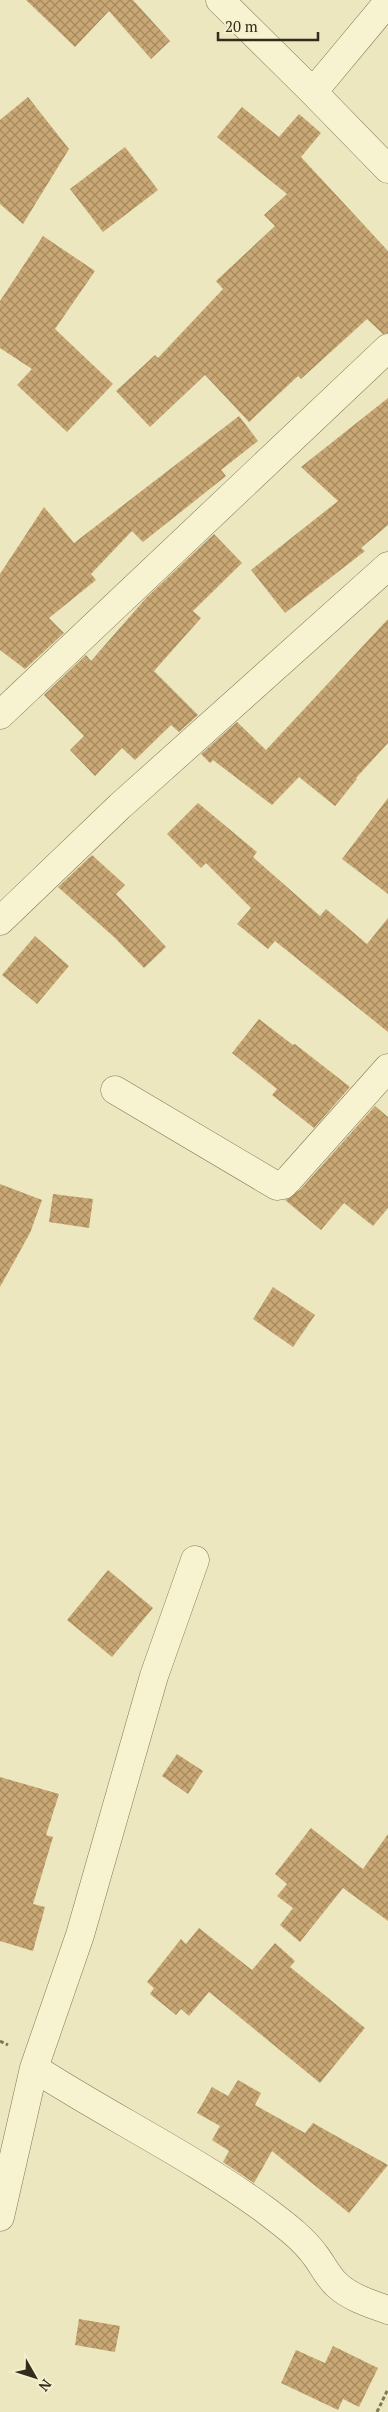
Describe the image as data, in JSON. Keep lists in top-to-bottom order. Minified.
{"scale_bar":"20 m","north":"bottom right"}
